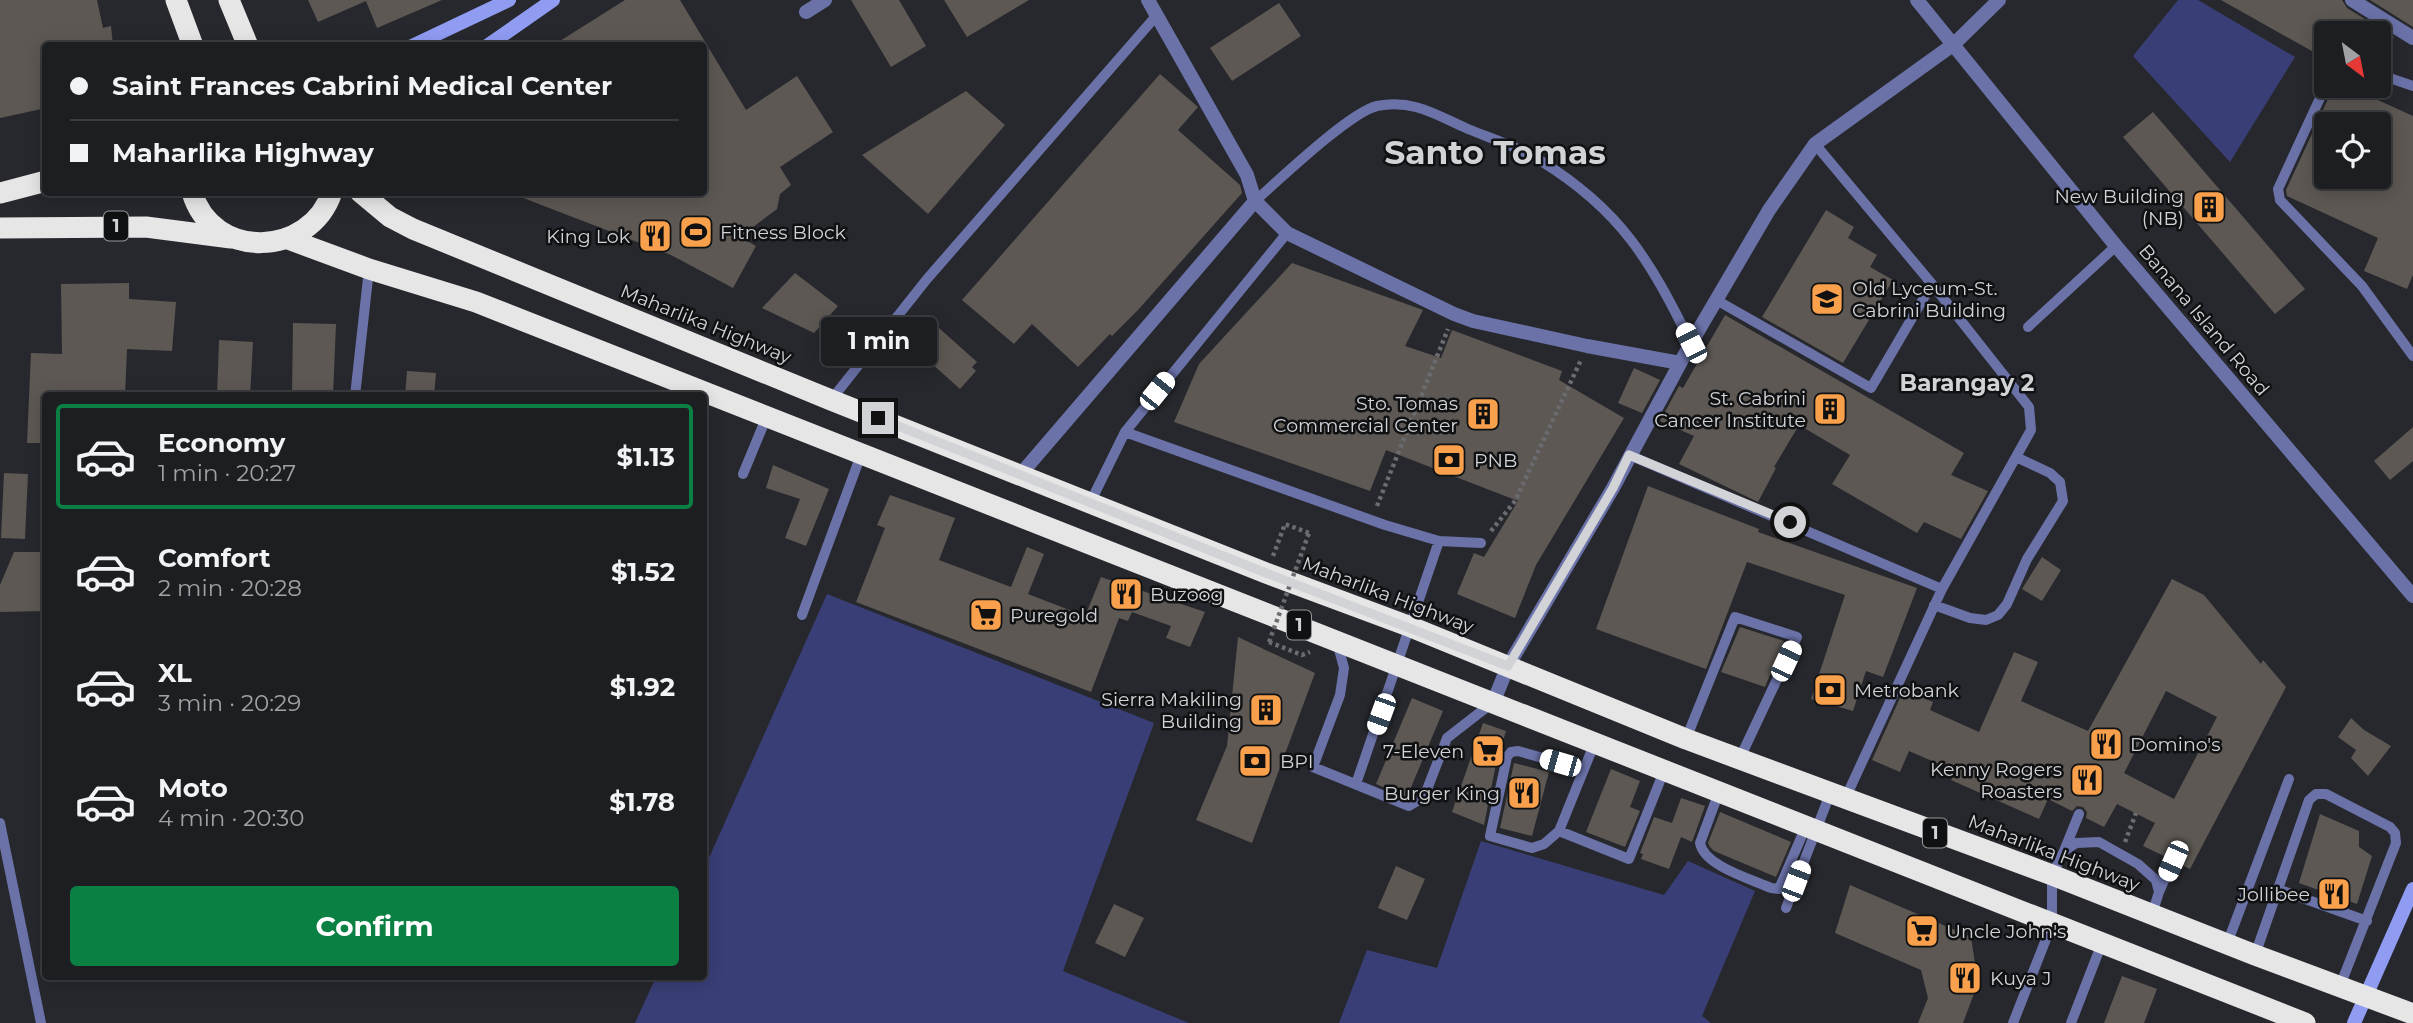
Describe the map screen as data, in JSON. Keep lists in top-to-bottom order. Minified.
{"streets":{"highway":["1","Maharlika Highway"],"street":["Banana Island Road"]},"districts":["Santo Tomas","Barangay 2"],"places":{"building":["New Building (NB)","St. Cabrini Cancer Institute","Sto. Tomas Commercial Center","Sierra Makiling Building"],"sports":["Fitness Block"],"restaurant":["King Lok","Buzoog","Domino's","Kenny Rogers Roasters","Burger King","Jollibee","Kuya J"],"school or university":["Old Lyceum-St. Cabrini Building"],"bank":["PNB","Metrobank","BPI"],"supermarket":["Puregold","7-Eleven","Uncle John's"]},"north":"bottom right","page":{"banner":["Saint Frances Cabrini Medical Center","Maharlika Highway"],"bubble":"1 min","list":[{"name":"Economy","note":"1 min · 20:27","value":"$1.13"},{"name":"Comfort","note":"2 min · 20:28","value":"$1.52"},{"name":"XL","note":"3 min · 20:29","value":"$1.92"},{"name":"Moto","note":"4 min · 20:30","value":"$1.78"}],"buttons":"Confirm"}}
